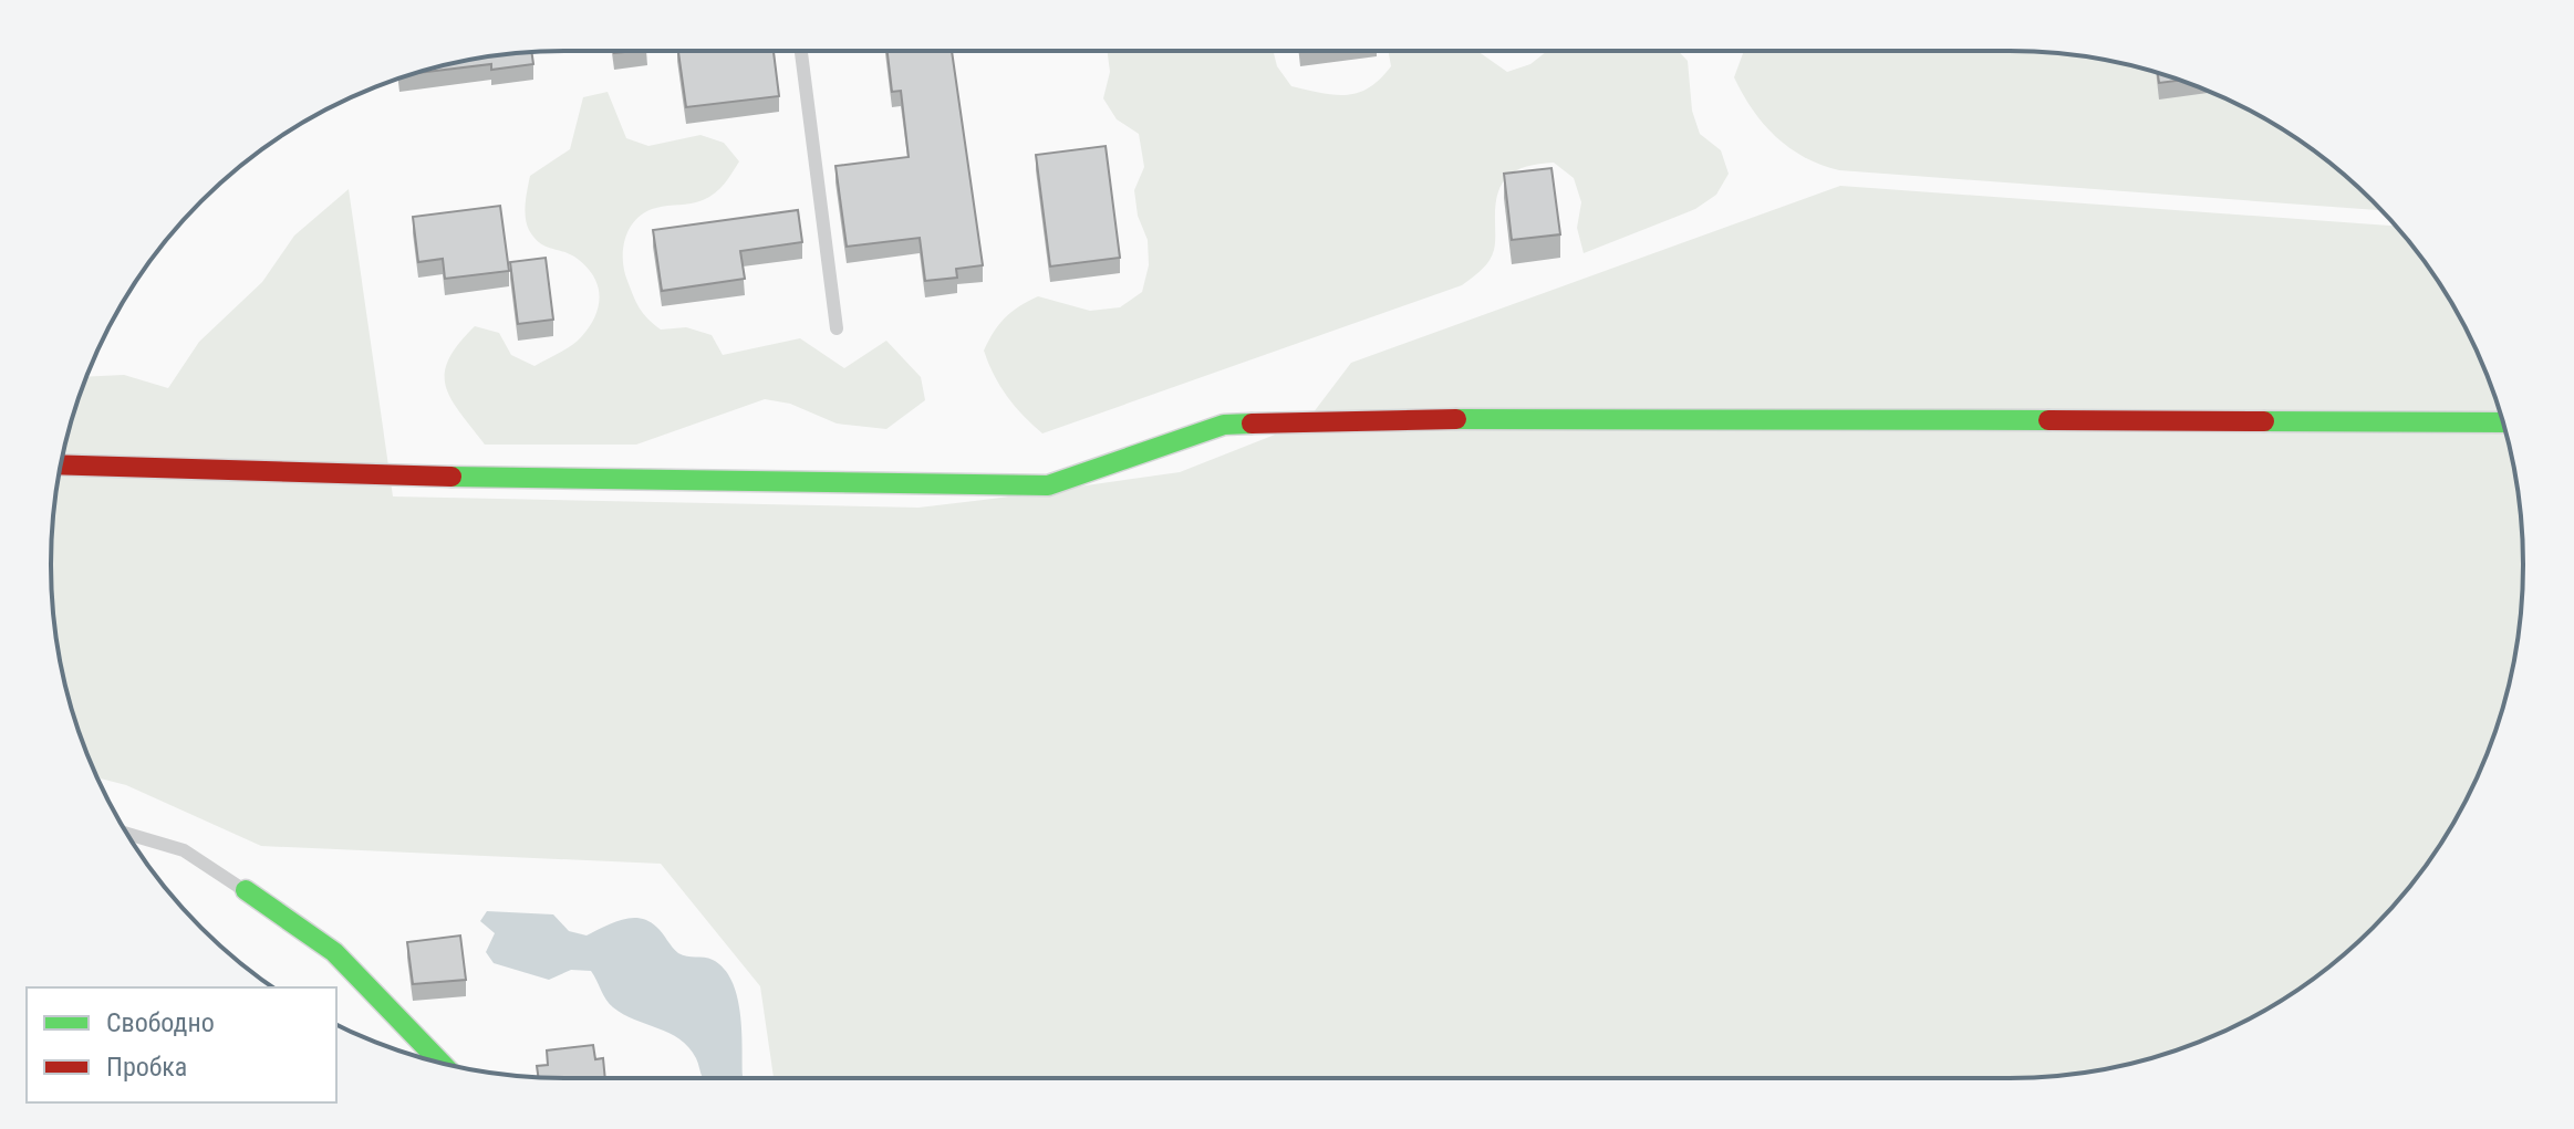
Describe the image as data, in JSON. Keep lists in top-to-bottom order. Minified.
{"legend":["Свободно","Пробка"]}
